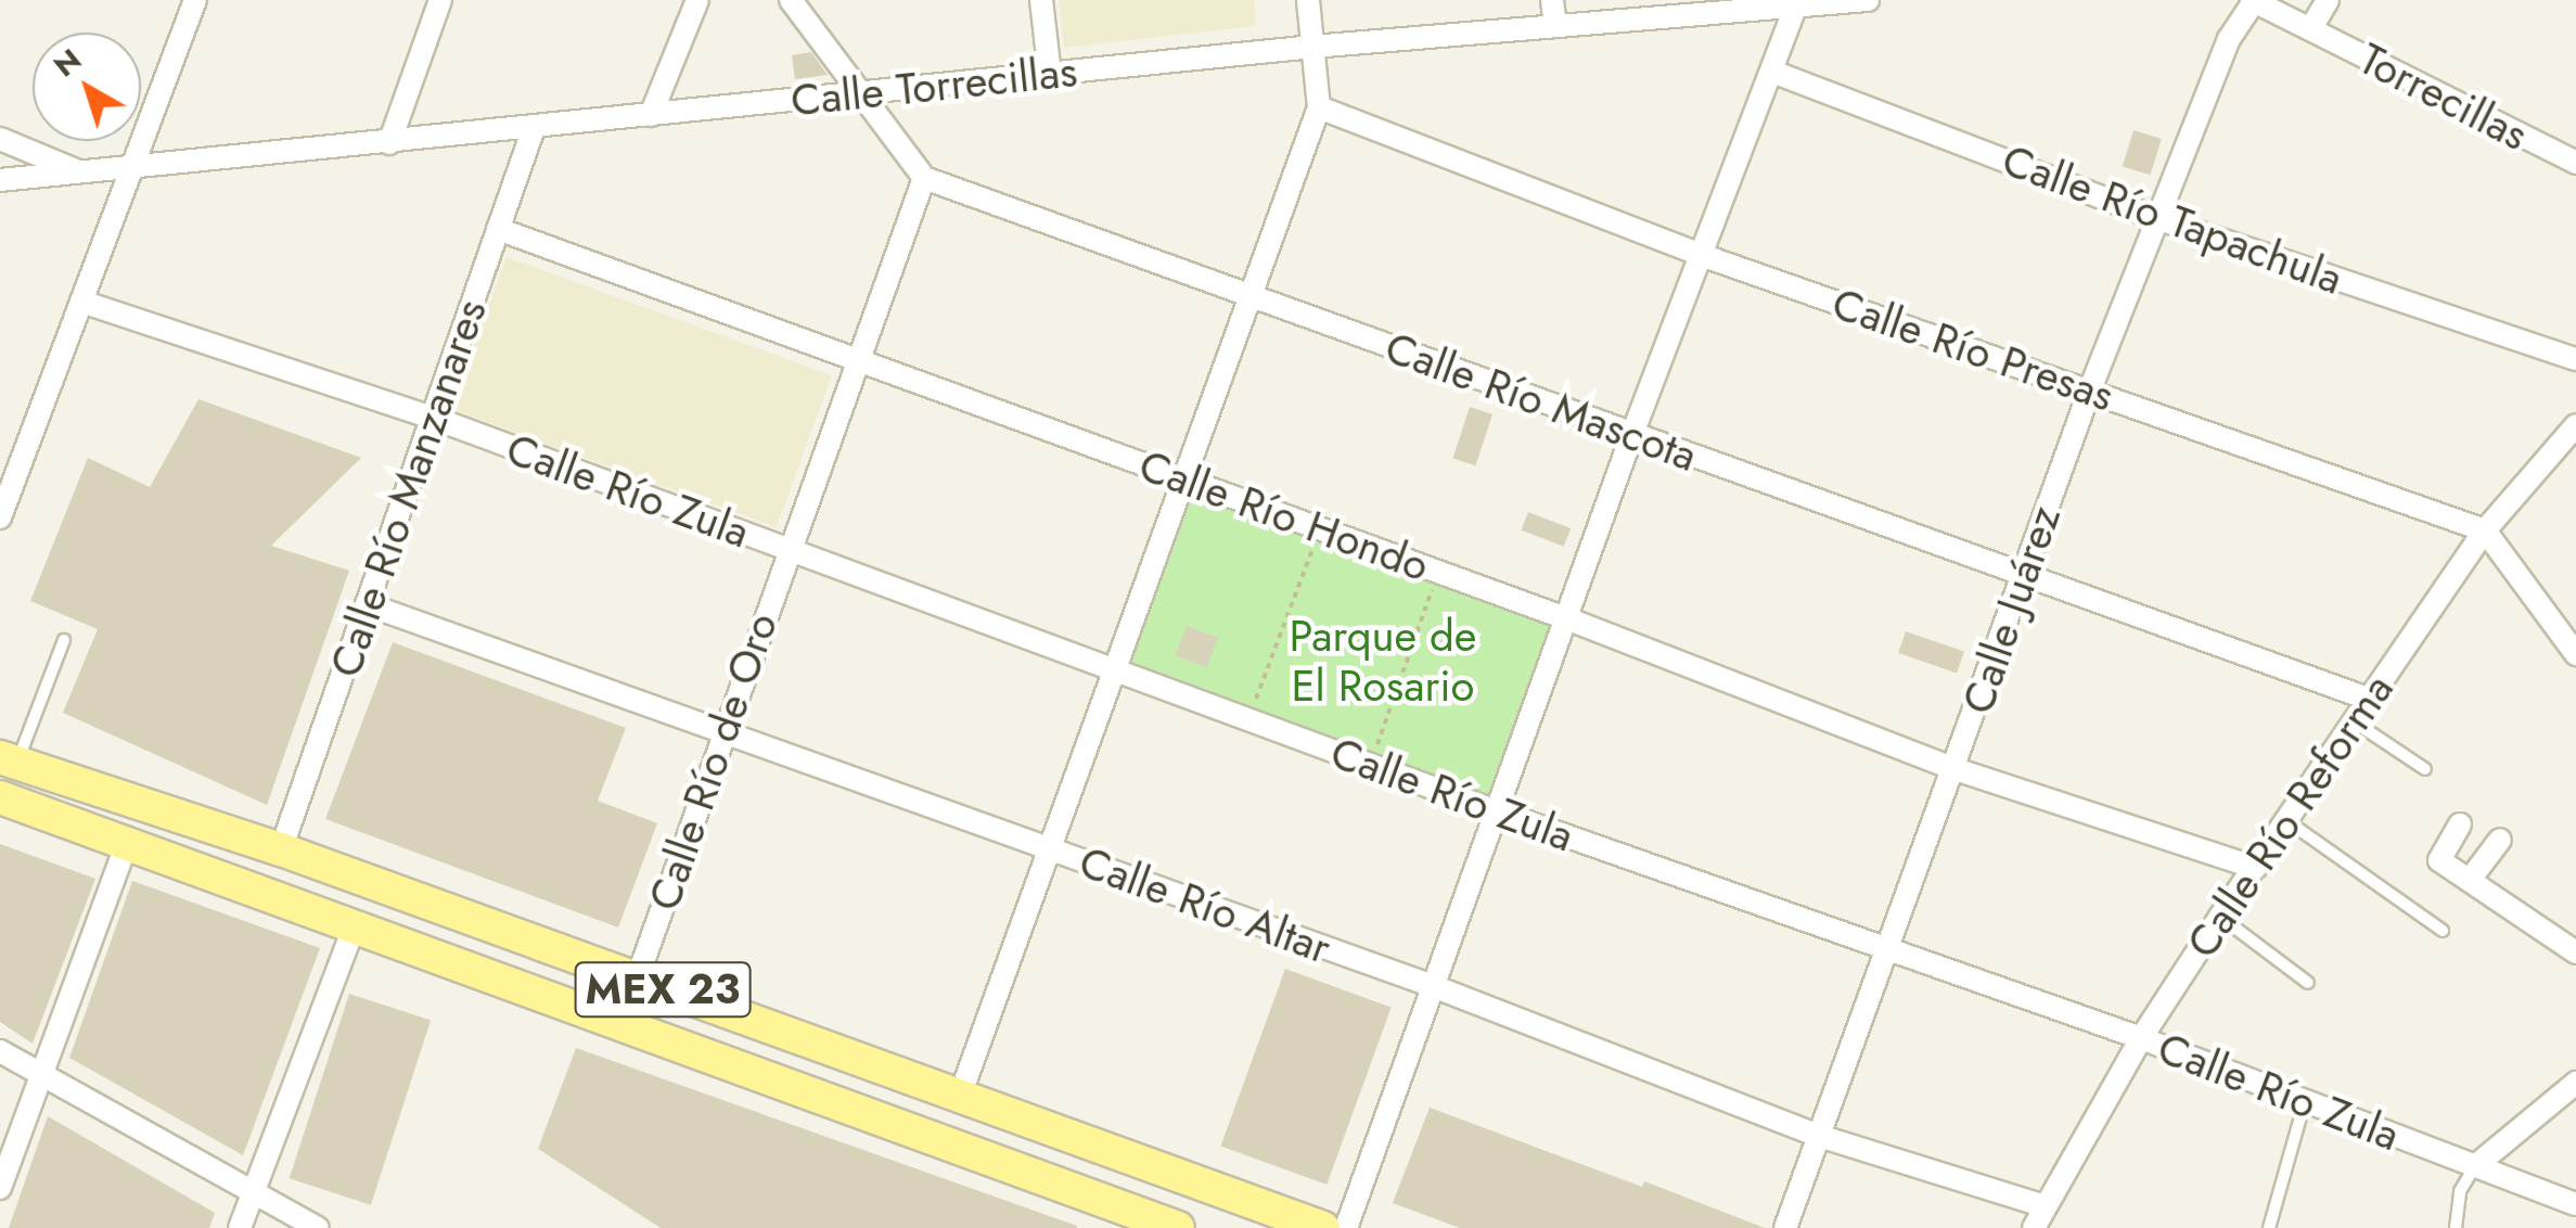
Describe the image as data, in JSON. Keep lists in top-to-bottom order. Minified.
{"streets":{"main road":["MEX 23"],"street":["Calle Torrecillas","Torrecillas","Calle Río Tapachula","Calle Río Presas","Calle Río Mascota","Calle Río Manzanares","Calle Río Zula","Calle Río Hondo","Calle Juárez","Calle Río de Oro","Calle Río Reforma","Calle Río Altar"]},"crossings":[["Calle Torrecillas","Calle Río Manzanares"],["Torrecillas","Calle Juárez"],["Calle Río Tapachula","Calle Juárez"],["Calle Río Presas","Calle Juárez"],["Calle Río Presas","Calle Río Reforma"],["Calle Río Mascota","Calle Juárez"],["Calle Río Mascota","Calle Río de Oro"],["Calle Río Mascota","Calle Río Reforma"],["Calle Río Manzanares","Calle Río Zula"],["Calle Río Manzanares","Calle Río Hondo"],["Calle Río Manzanares","Calle Río Altar"],["Calle Río Manzanares","MEX 23"],["Calle Río Zula","Calle Juárez"],["Calle Río Zula","Calle Río de Oro"],["Calle Río Zula","Calle Río Reforma"],["Calle Río Hondo","Calle Juárez"],["Calle Río Hondo","Calle Río de Oro"],["Calle Río Hondo","Calle Río Reforma"],["Calle Juárez","Calle Río Altar"],["Calle Río de Oro","Calle Río Altar"],["Calle Río de Oro","MEX 23"],["Calle Río Reforma","Calle Río Altar"]],"parks":["Parque de El Rosario"],"north":"top left"}
